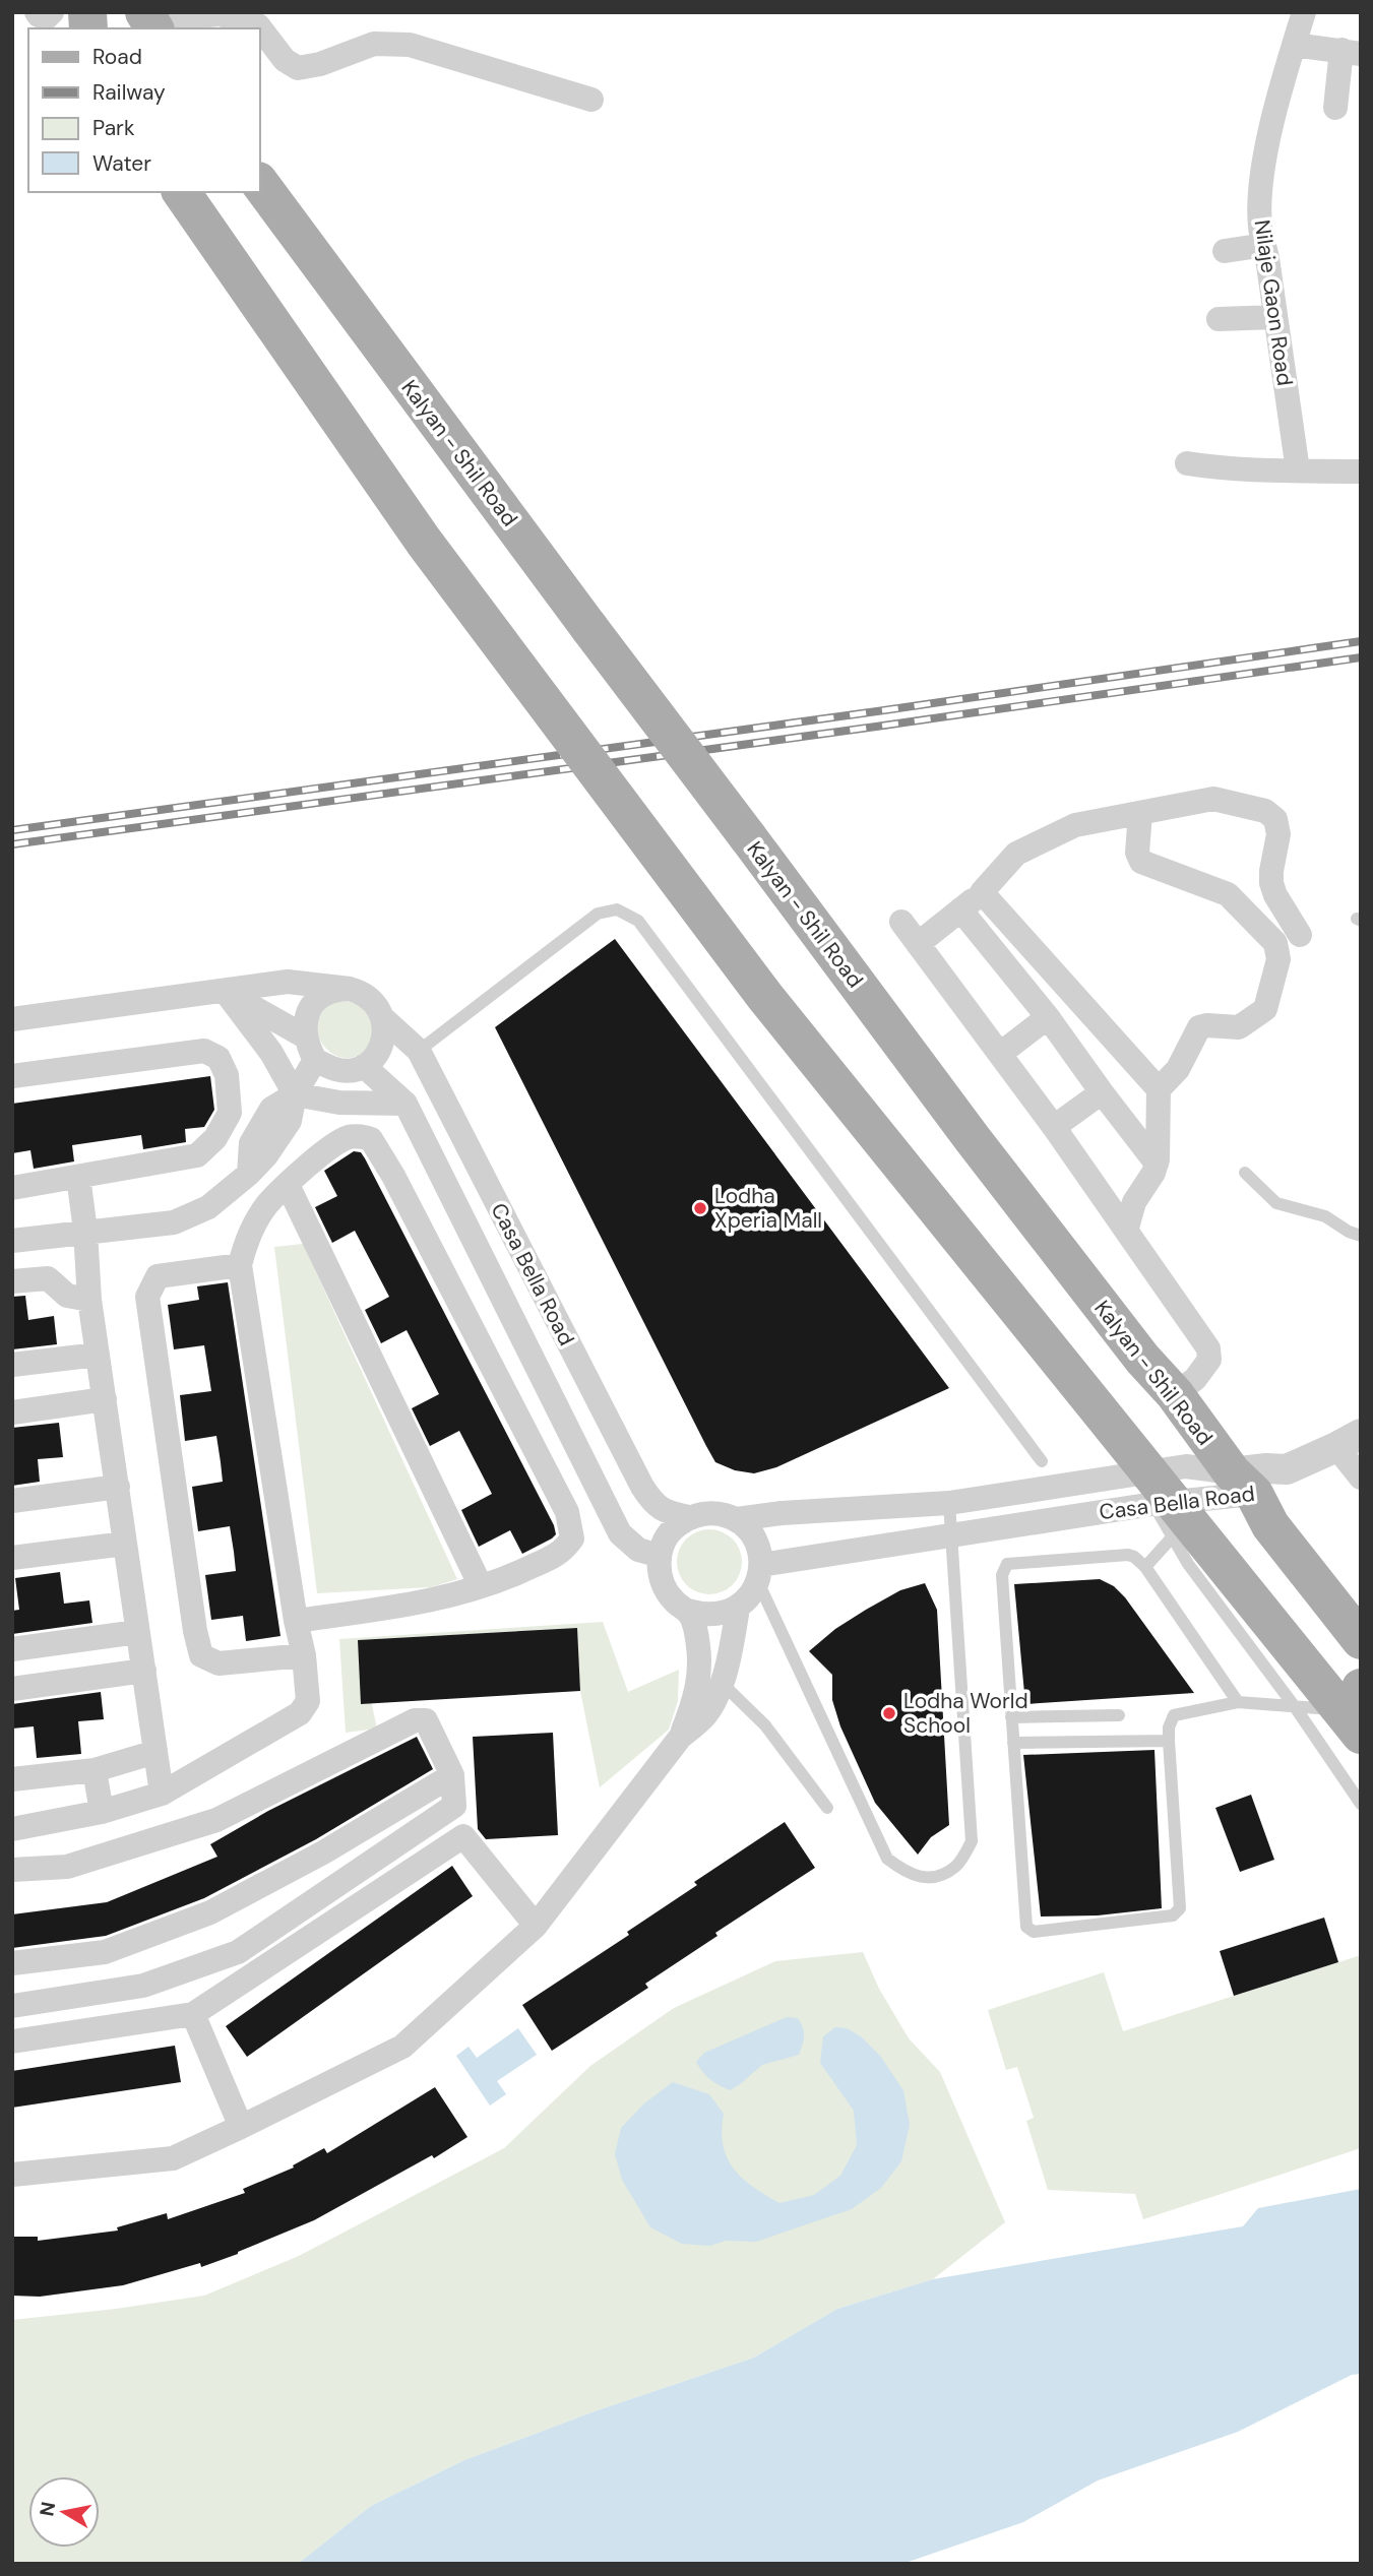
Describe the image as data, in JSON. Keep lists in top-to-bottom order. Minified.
{"streets":{"main road":["Kalyan - Shil Road"],"street":["Nilaje Gaon Road","Casa Bella Road"]},"crossings":[["Kalyan - Shil Road","Casa Bella Road"]],"places":["Lodha Xperia Mall","Lodha World School"],"legend":["Road","Railway","Park","Water"],"north":"left"}
